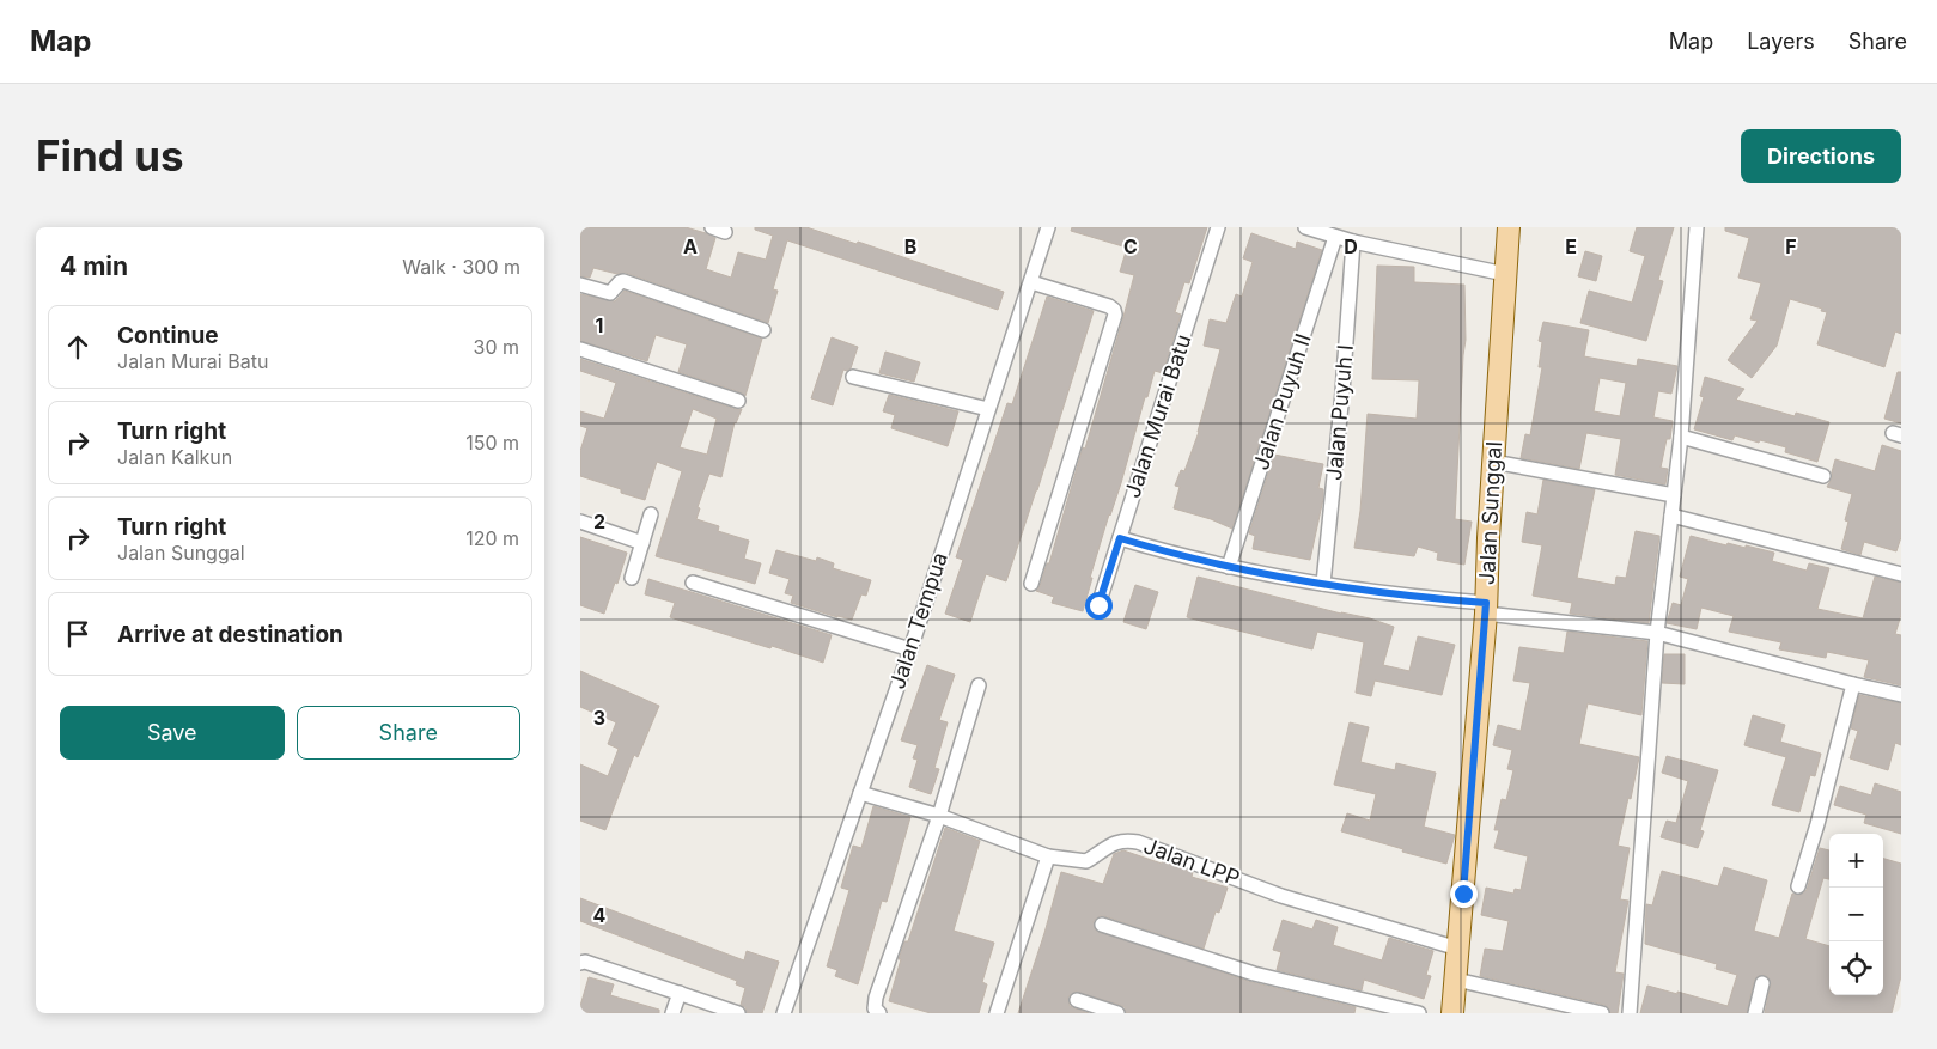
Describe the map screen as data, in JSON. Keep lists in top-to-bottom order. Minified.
{"streets":{"main road":["Jalan Sunggal"],"street":["Jalan Puyuh II","Jalan Puyuh I","Jalan Murai Batu","Jalan Tempua","Jalan LPP"]},"crossings":[["Jalan Sunggal","Jalan LPP"],["Jalan Tempua","Jalan LPP"]],"page":{"header":"Map","nav":["Map","Layers","Share"],"buttons":["Directions",["Save","Share"]],"title":"Find us","heading":["4 min","Walk · 300 m"],"list":[["Continue","Jalan Murai Batu","30 m"],["Turn right","Jalan Kalkun","150 m"],["Turn right","Jalan Sunggal","120 m"],"Arrive at destination"],"map_buttons":["+","−"]},"grid":{"columns":["A","B","C","D","E","F"],"rows":["1","2","3","4"]}}
